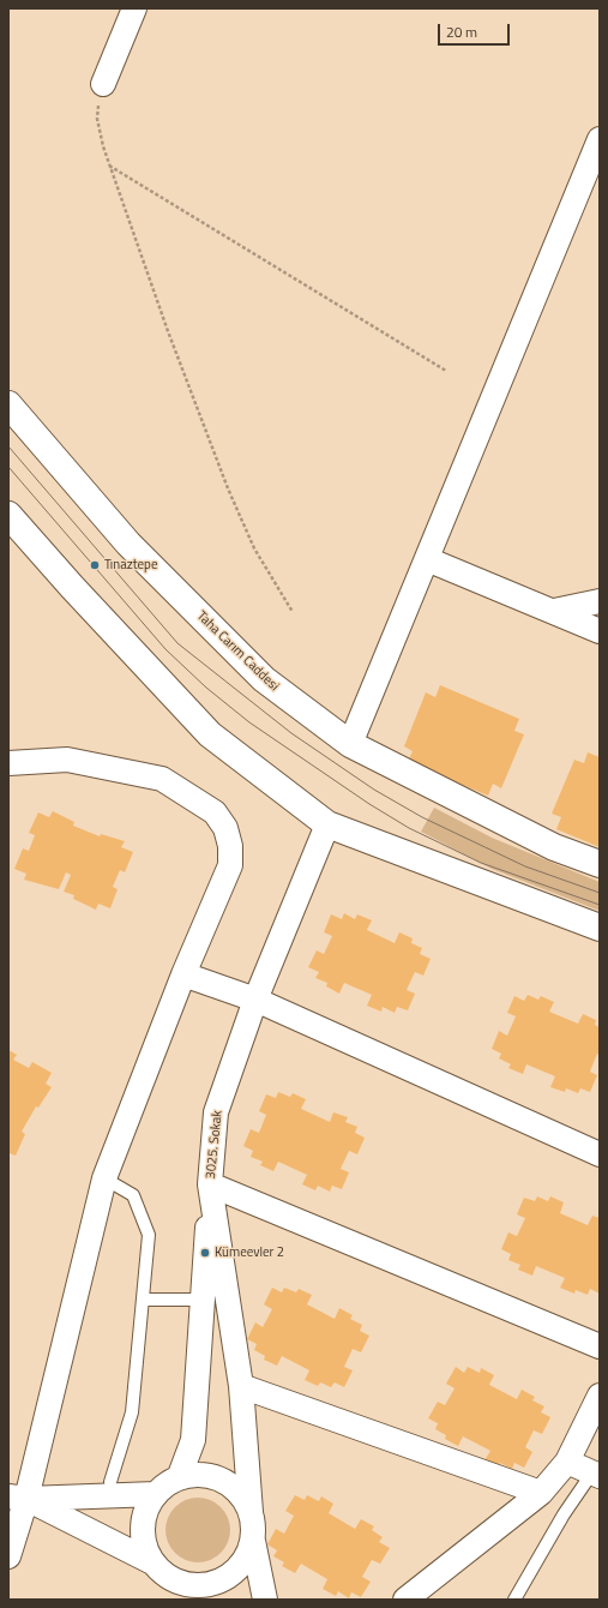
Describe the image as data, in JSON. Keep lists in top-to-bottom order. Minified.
{"streets":{"main road":["Taha Carım Caddesi"],"street":["3025. Sokak"]},"places":["Tınaztepe","Kümeevler 2"],"scale_bar":"20 m"}
